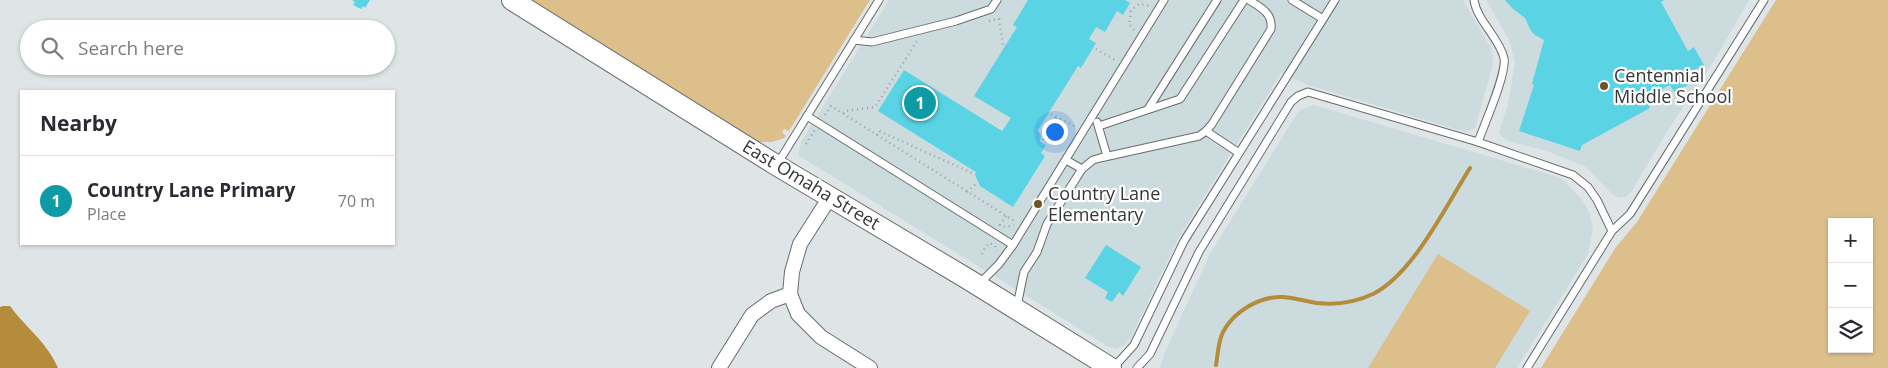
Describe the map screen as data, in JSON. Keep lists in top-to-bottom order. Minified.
{"streets":{"main road":["East Omaha Street"]},"places":["Centennial Middle School","Country Lane Elementary"],"page":{"search":"Search here","pins":"1","heading":"Nearby","list":[{"mark":"1","name":"Country Lane Primary","note":"Place","value":"70 m"}],"map_buttons":["+","−"]}}
